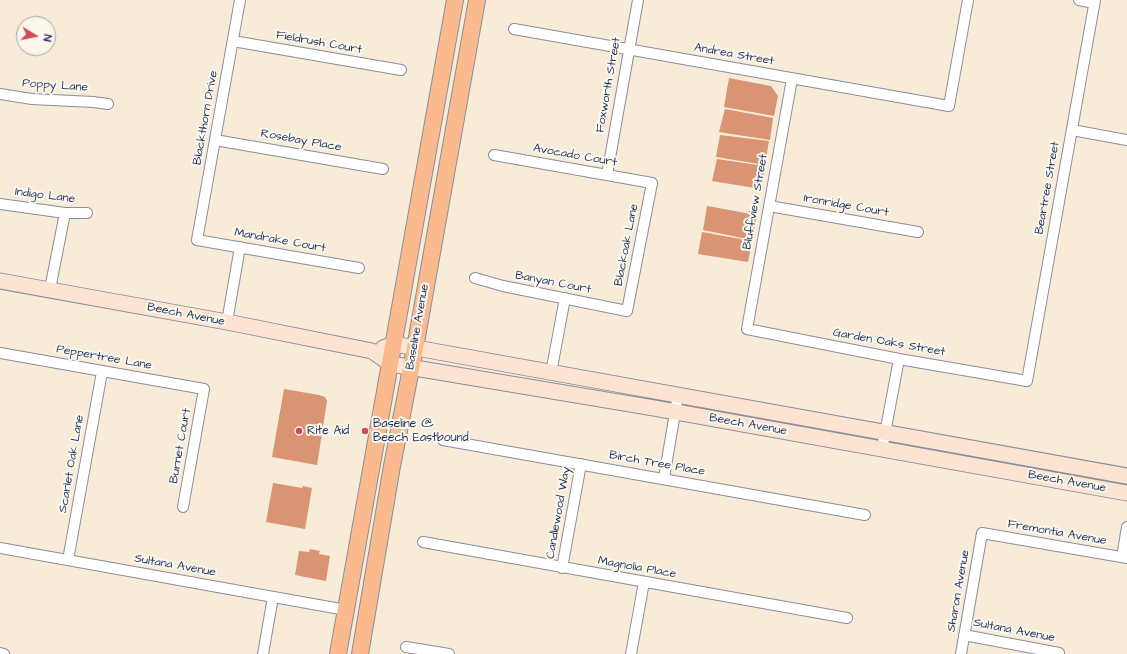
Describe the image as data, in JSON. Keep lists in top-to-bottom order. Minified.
{"streets":{"main road":["Beech Avenue","Baseline Avenue"],"street":["Fieldrush Court","Andrea Street","Foxworth Street","Poppy Lane","Blackthorn Drive","Rosebay Place","Avocado Court","Beartree Street","Indigo Lane","Bluffview Street","Ironridge Court","Mandrake Court","Blackoak Lane","Banyan Court","Garden Oaks Street","Peppertree Lane","Burnet Court","Scarlet Oak Lane","Birch Tree Place","Candlewood Way","Fremontia Avenue","Sultana Avenue","Magnolia Place","Sharon Avenue"]},"crossings":[["Fieldrush Court","Blackthorn Drive"],["Andrea Street","Foxworth Street"],["Andrea Street","Bluffview Street"],["Foxworth Street","Avocado Court"],["Blackthorn Drive","Rosebay Place"],["Blackthorn Drive","Mandrake Court"],["Avocado Court","Blackoak Lane"],["Beartree Street","Garden Oaks Street"],["Bluffview Street","Ironridge Court"],["Bluffview Street","Garden Oaks Street"],["Blackoak Lane","Banyan Court"],["Beech Avenue","Baseline Avenue"],["Baseline Avenue","Sultana Avenue"],["Peppertree Lane","Burnet Court"],["Peppertree Lane","Scarlet Oak Lane"],["Scarlet Oak Lane","Sultana Avenue"],["Birch Tree Place","Candlewood Way"],["Candlewood Way","Magnolia Place"],["Fremontia Avenue","Sharon Avenue"],["Sultana Avenue","Sharon Avenue"]],"places":["Rite Aid","Baseline @ Beech Eastbound"],"north":"right"}
